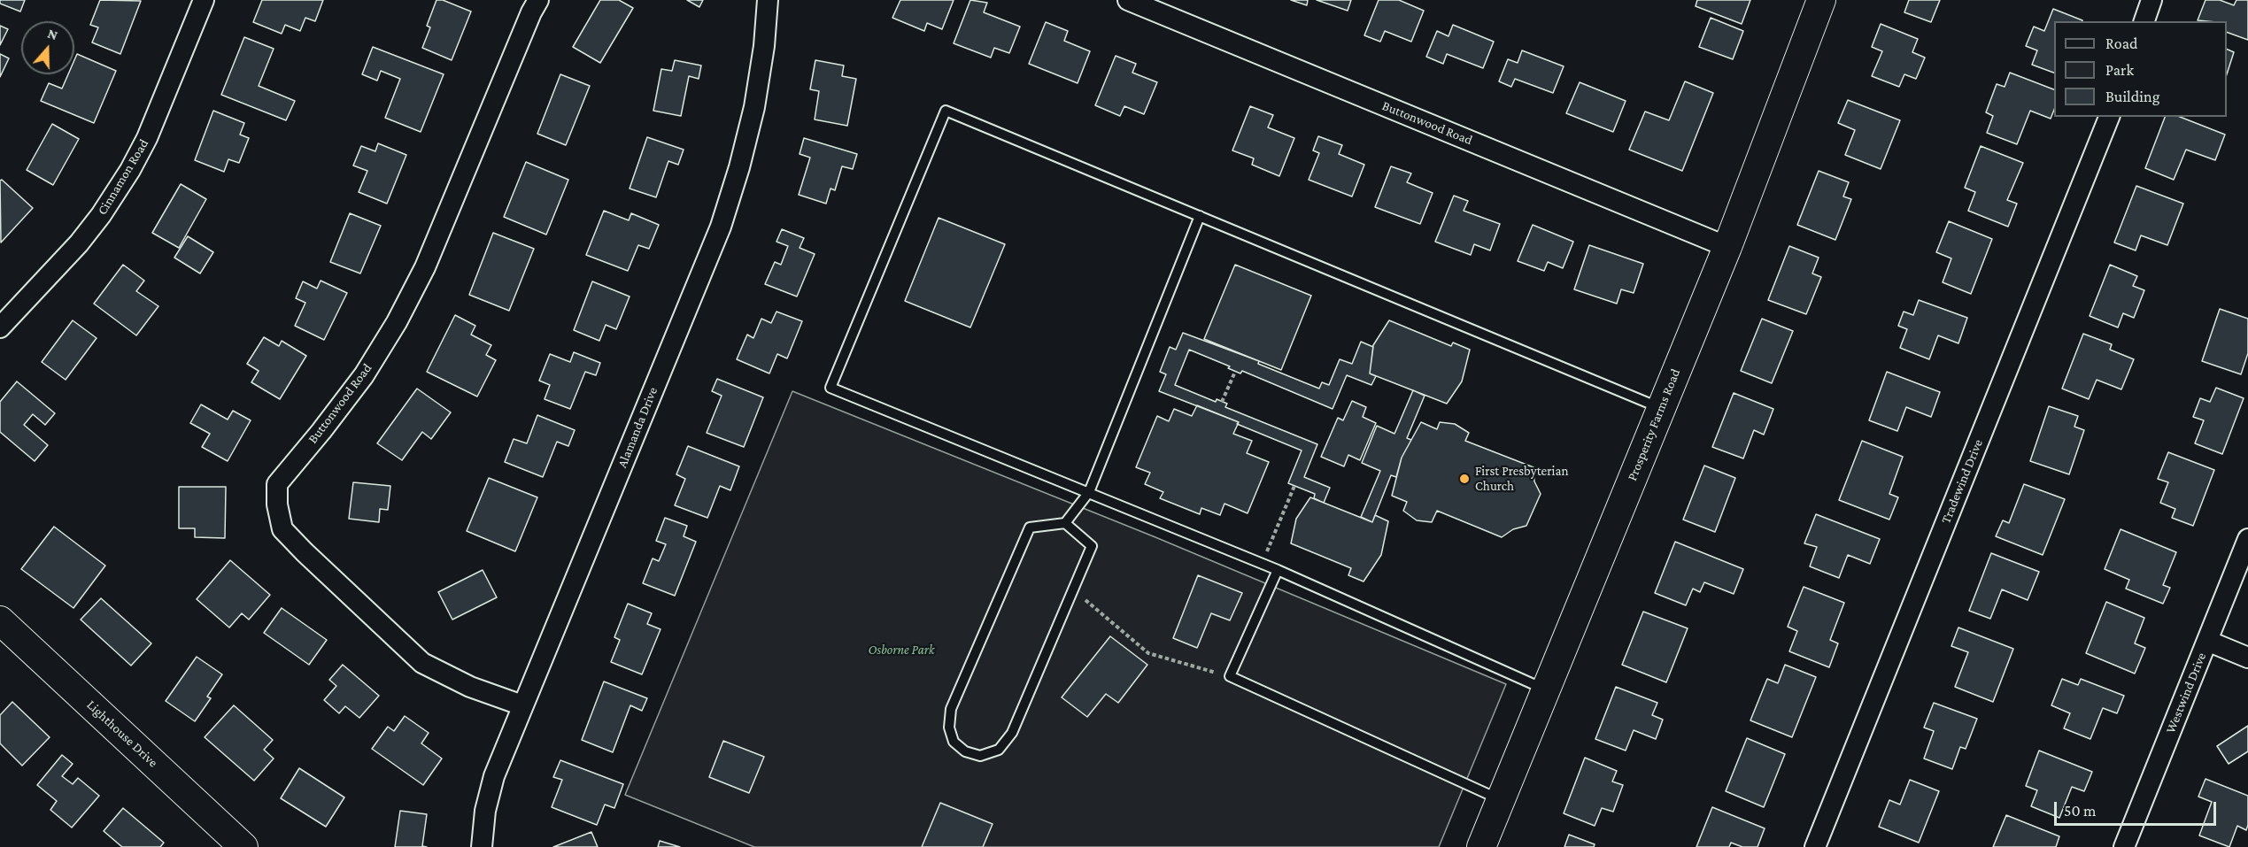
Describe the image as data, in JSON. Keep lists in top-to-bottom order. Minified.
{"streets":{"street":["Buttonwood Road","Cinnamon Road","Prosperity Farms Road","Alamanda Drive","Tradewind Drive","Westwind Drive","Lighthouse Drive"]},"crossings":[["Buttonwood Road","Prosperity Farms Road"],["Buttonwood Road","Alamanda Drive"]],"parks":["Osborne Park"],"places":["First Presbyterian Church"],"legend":["Road","Park","Building"],"scale_bar":"50 m","north":"top"}
